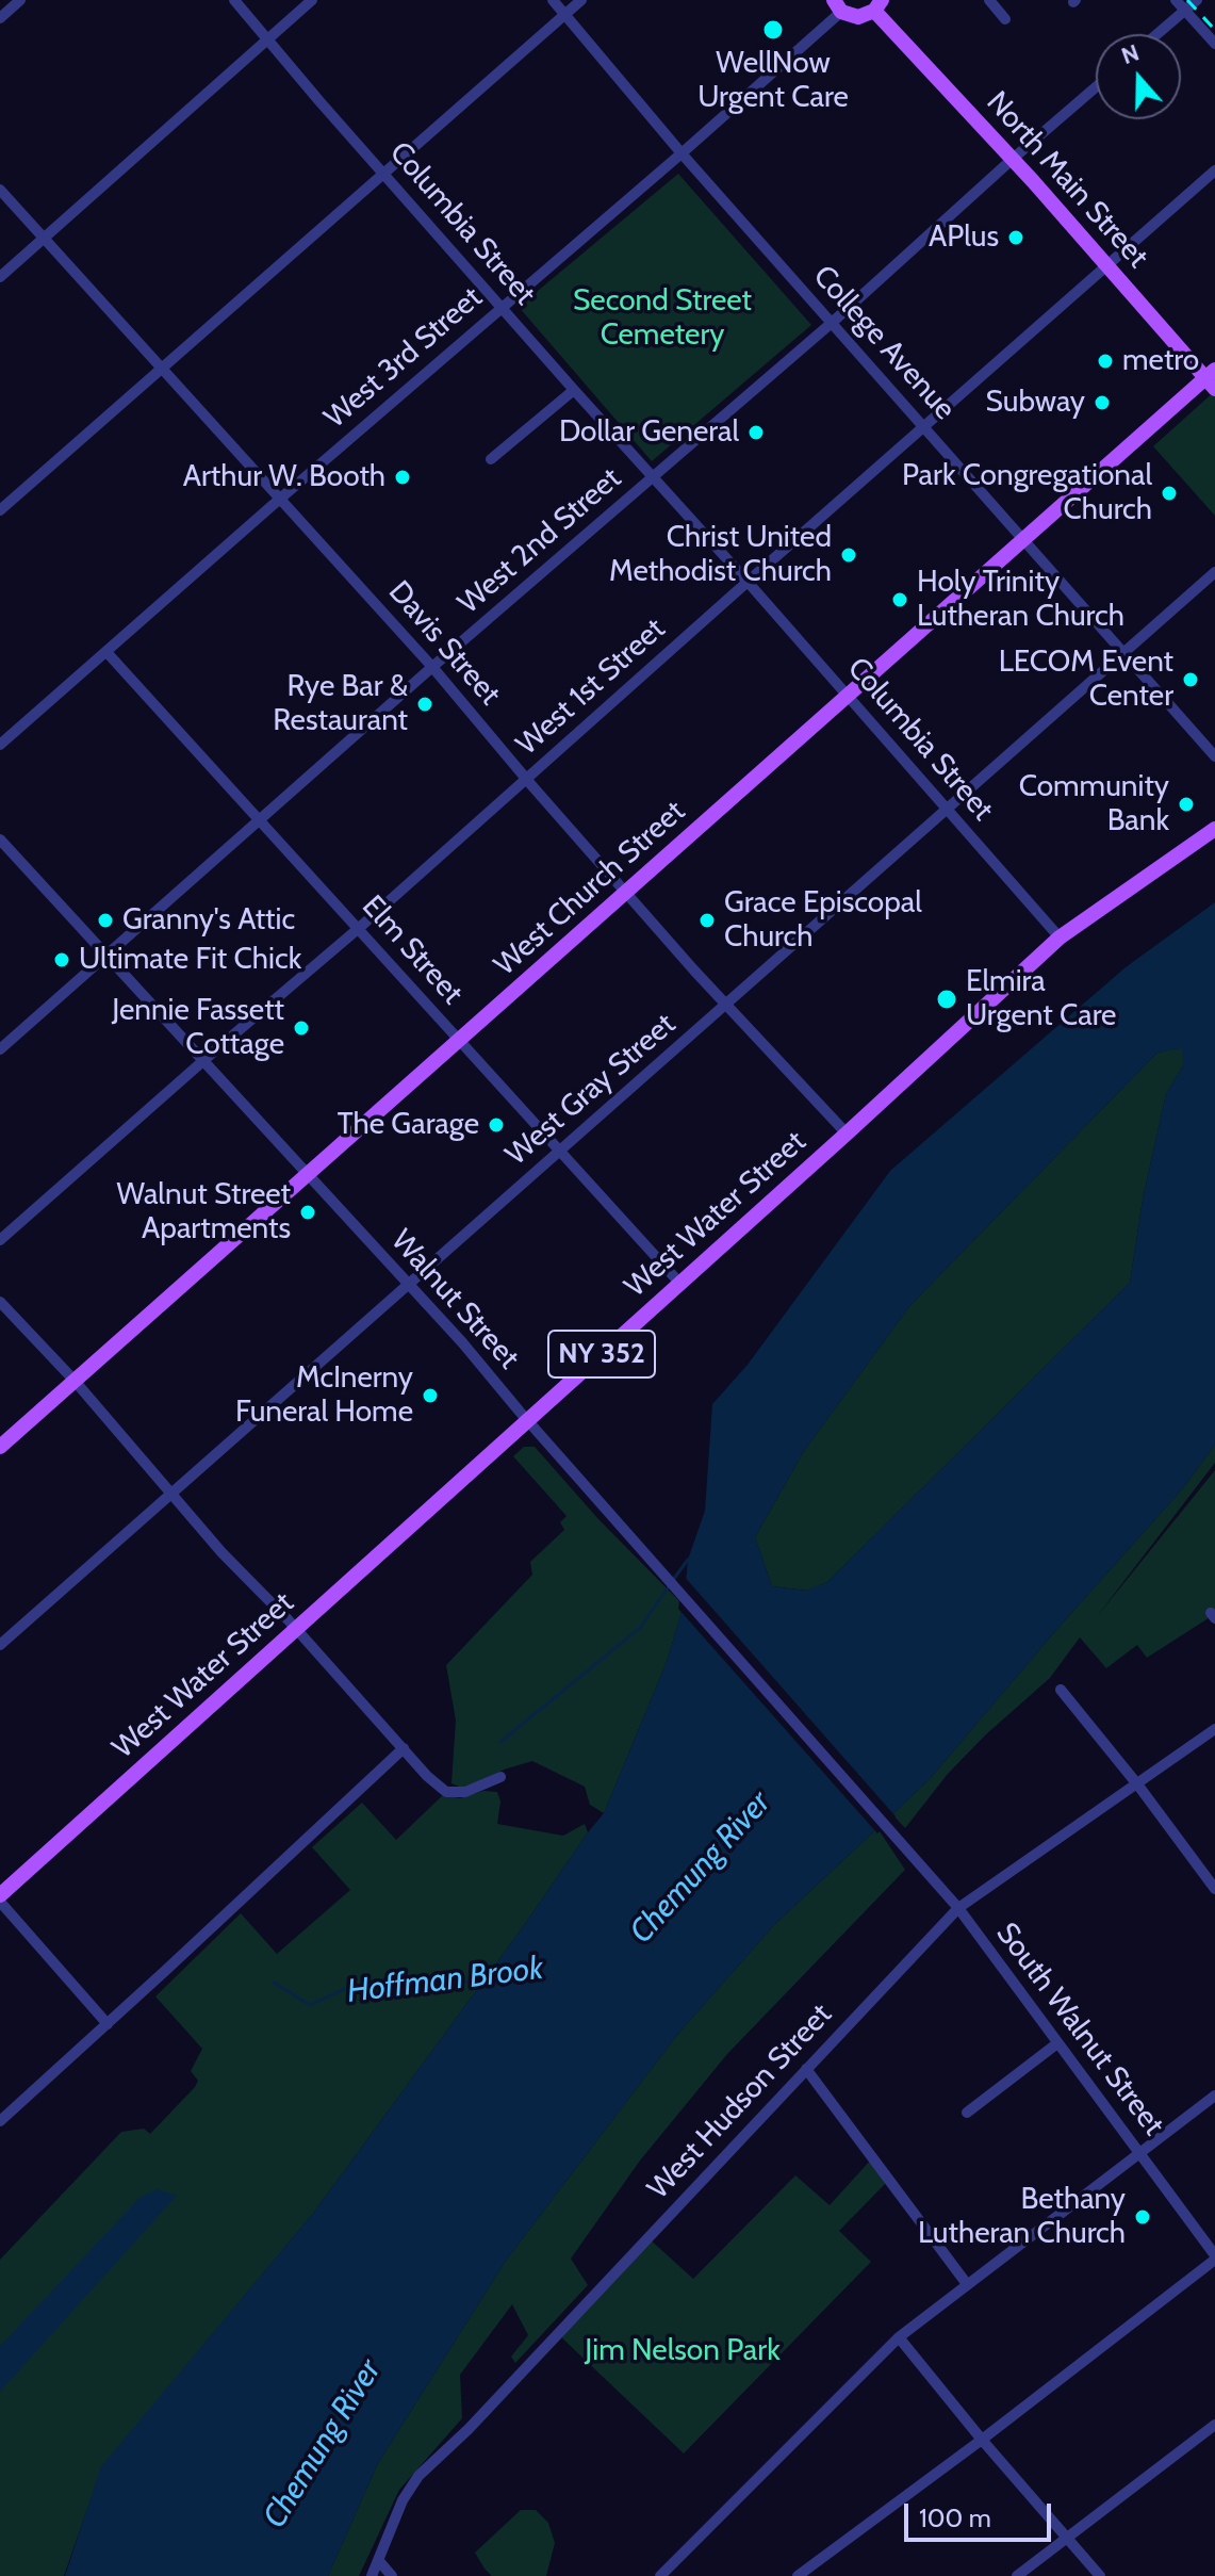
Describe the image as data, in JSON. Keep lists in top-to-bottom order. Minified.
{"streets":{"main road":["North Main Street","West Church Street","West Water Street","NY 352"],"street":["Columbia Street","College Avenue","West 3rd Street","West 2nd Street","Davis Street","West 1st Street","Elm Street","West Gray Street","Walnut Street","South Walnut Street","West Hudson Street"]},"crossings":[["North Main Street","West 2nd Street"],["North Main Street","West 1st Street"],["North Main Street","West Church Street"],["Columbia Street","West 3rd Street"],["Columbia Street","West 2nd Street"],["Columbia Street","West 1st Street"],["Columbia Street","West Church Street"],["Columbia Street","West Gray Street"],["Columbia Street","West Water Street"],["College Avenue","West 3rd Street"],["College Avenue","West 2nd Street"],["College Avenue","West 1st Street"],["College Avenue","West Church Street"],["College Avenue","West Gray Street"],["West 3rd Street","Davis Street"],["West 3rd Street","Elm Street"],["West 2nd Street","Davis Street"],["West 2nd Street","Elm Street"],["West 2nd Street","Walnut Street"],["Davis Street","West 1st Street"],["Davis Street","West Church Street"],["Davis Street","West Gray Street"],["Davis Street","West Water Street"],["West 1st Street","Elm Street"],["West 1st Street","Walnut Street"],["West Church Street","Elm Street"],["West Church Street","Walnut Street"],["Elm Street","West Gray Street"],["Elm Street","West Water Street"],["West Gray Street","Walnut Street"],["West Water Street","Walnut Street"],["Walnut Street","South Walnut Street"],["South Walnut Street","West Hudson Street"]],"water":["Chemung River","Hoffman Brook"],"parks":["Second Street Cemetery","Jim Nelson Park"],"places":["WellNow Urgent Care","APlus","metro","Subway","Dollar General","Arthur W. Booth","Park Congregational Church","Christ United Methodist Church","Holy Trinity Lutheran Church","LECOM Event Center","Rye Bar & Restaurant","Community Bank","Granny's Attic","Grace Episcopal Church","Ultimate Fit Chick","Elmira Urgent Care","Jennie Fassett Cottage","The Garage","Walnut Street Apartments","McInerny Funeral Home","Bethany Lutheran Church"],"scale_bar":"100 m","north":"top"}
